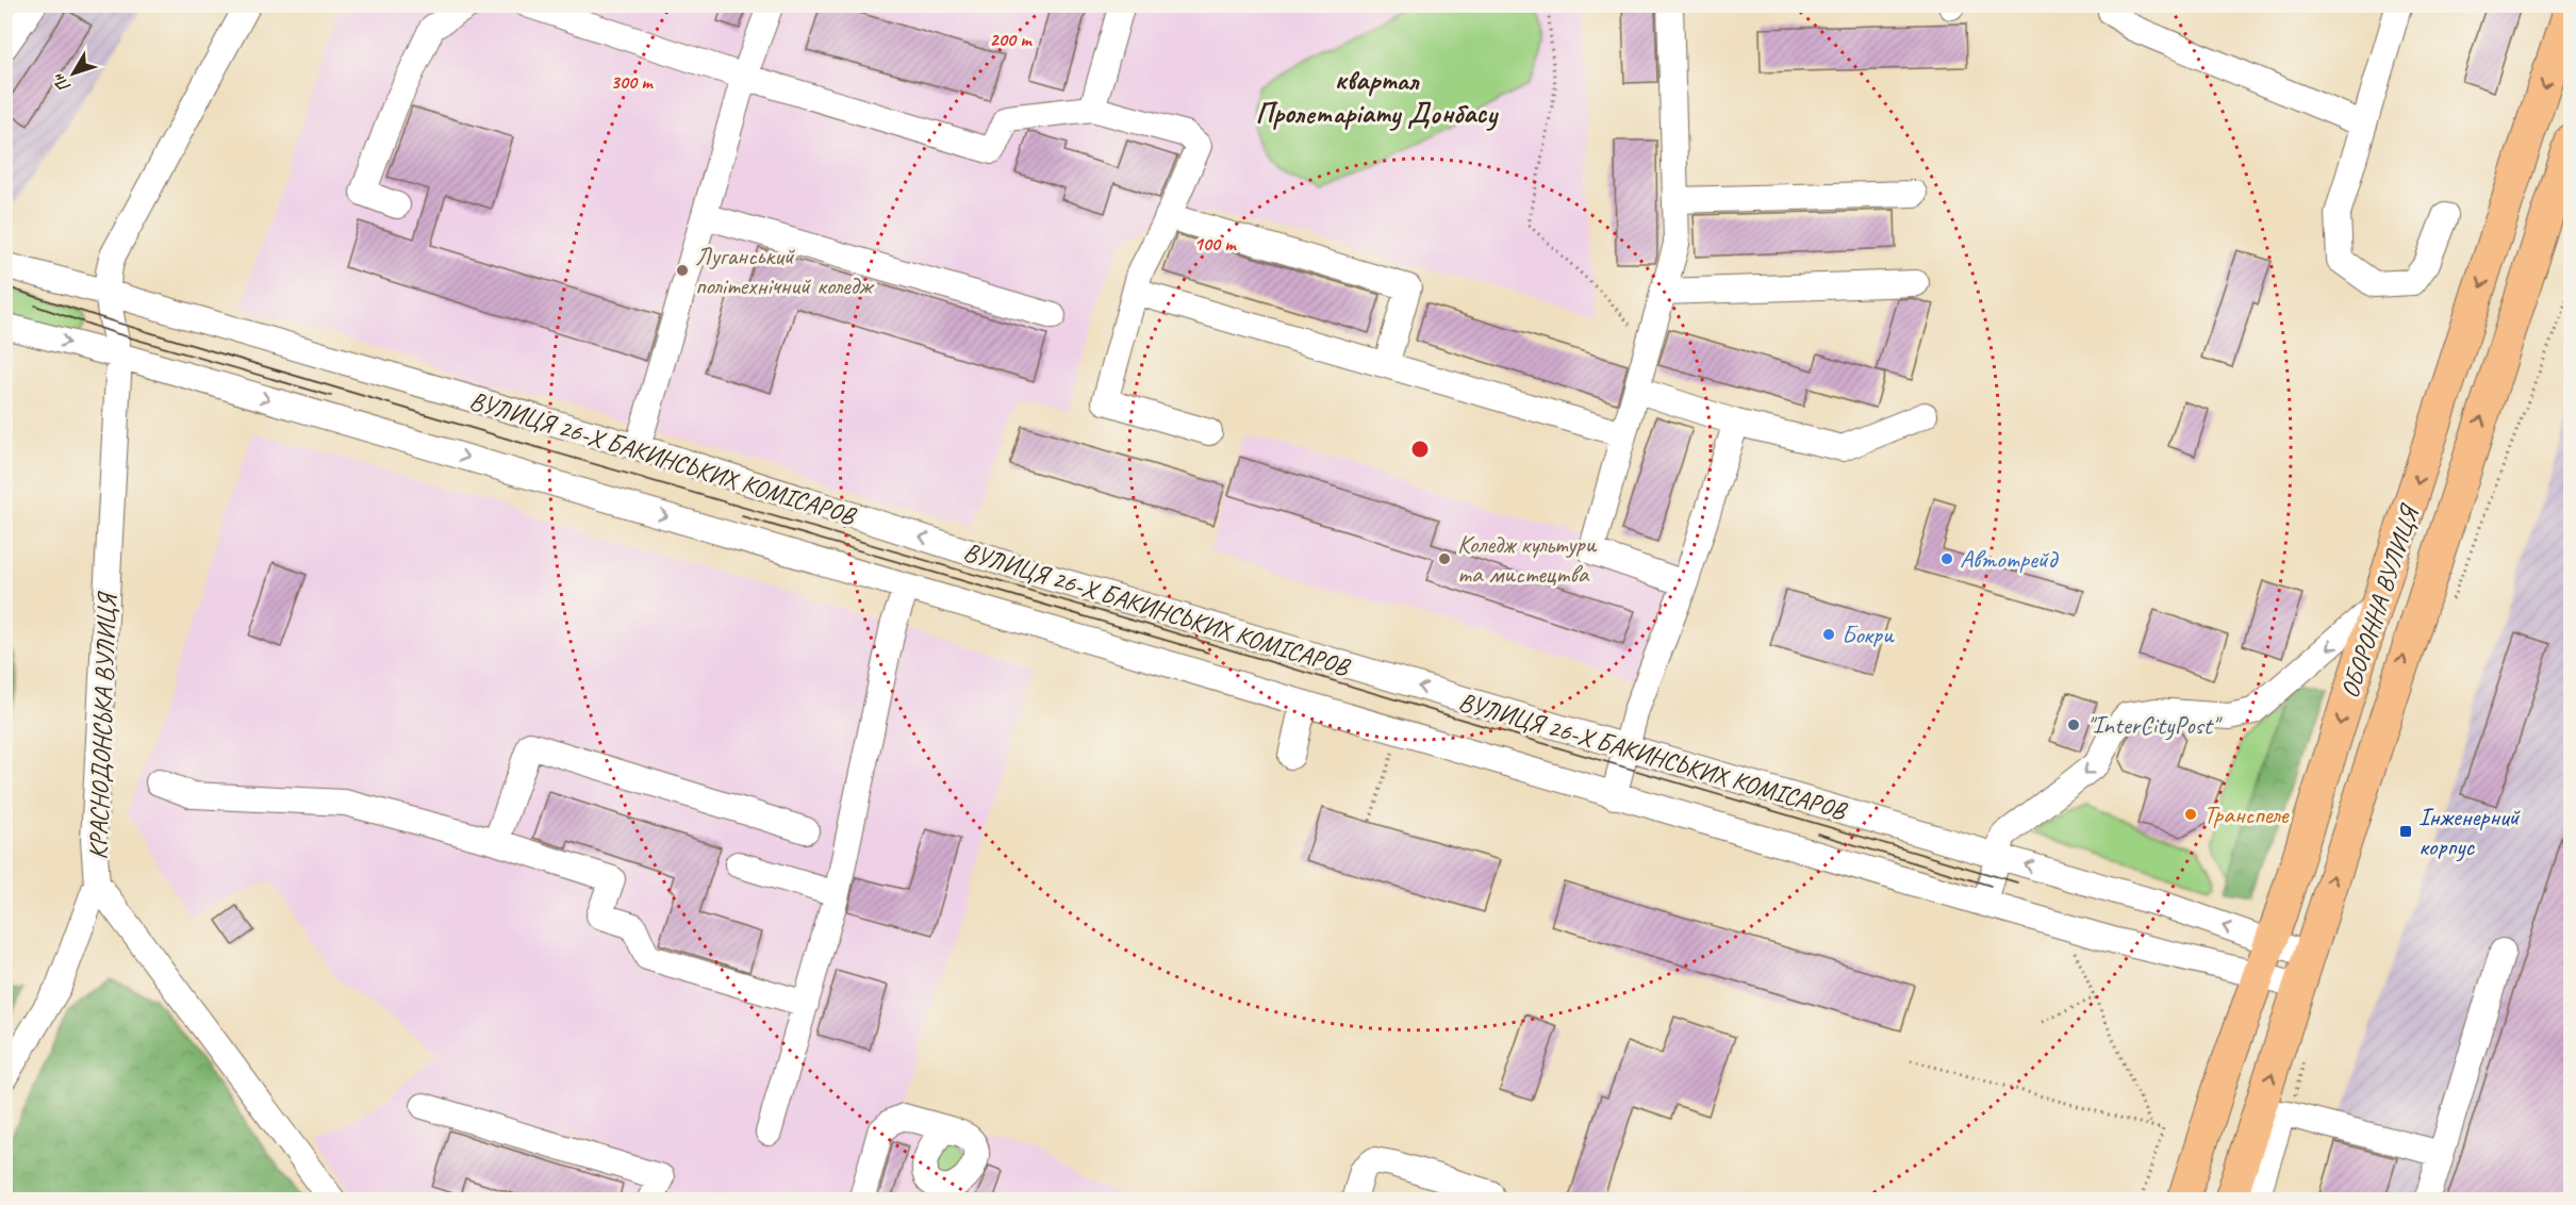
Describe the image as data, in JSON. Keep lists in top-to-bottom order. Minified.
{"streets":{"main road":["ОБОРОННА ВУЛИЦЯ"],"street":["ВУЛИЦЯ 26-Х БАКИНСЬКИХ КОМІСАРОВ","КРАСНОДОНСЬКА ВУЛИЦЯ"]},"crossings":[["ВУЛИЦЯ 26-Х БАКИНСЬКИХ КОМІСАРОВ","ОБОРОННА ВУЛИЦЯ"],["ВУЛИЦЯ 26-Х БАКИНСЬКИХ КОМІСАРОВ","КРАСНОДОНСЬКА ВУЛИЦЯ"]],"districts":["квартал Пролетаріату Донбасу"],"places":{"other":["Луганський політехнічний коледж","Коледж культури та мистецтва","Автотрейд","Бокри","\"InterCityPost\"","Транспеле"],"transit":["Інженерний корпус"]},"north":"bottom left","rings":["200 m","300 m","100 m"]}
